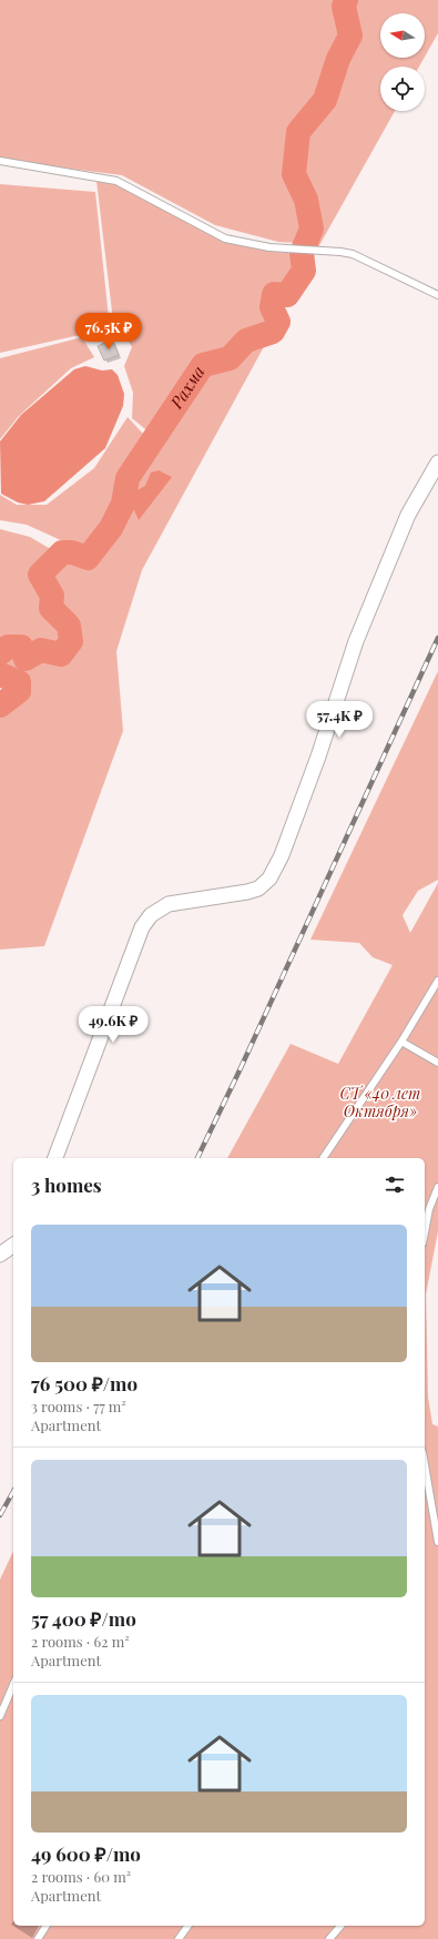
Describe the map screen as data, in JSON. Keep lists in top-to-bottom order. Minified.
{"water":["Рахма"],"parks":["СТ «40 лет Октября»"],"north":"left","page":{"price":["76.5K ₽","57.4K ₽","49.6K ₽"],"heading":"3 homes","list":[{"name":"76 500 ₽/mo","note":"3 rooms · 77 m² · Apartment"},{"name":"57 400 ₽/mo","note":"2 rooms · 62 m² · Apartment"},{"name":"49 600 ₽/mo","note":"2 rooms · 60 m² · Apartment"}]}}
